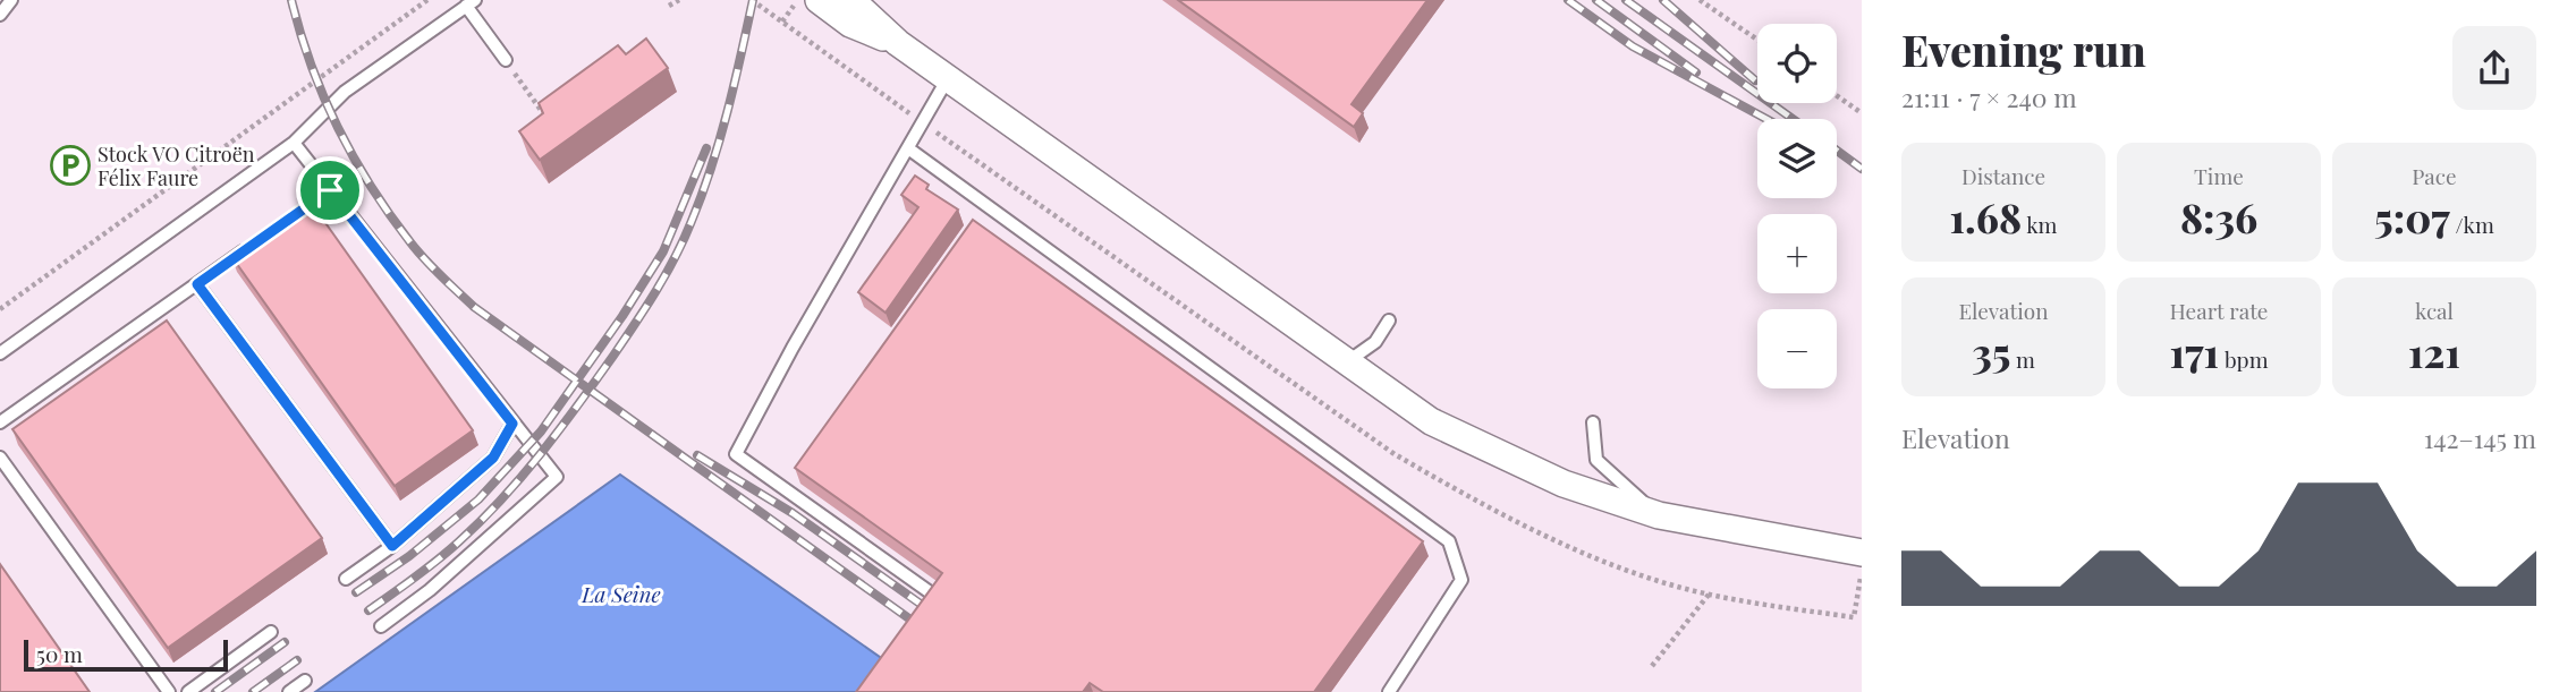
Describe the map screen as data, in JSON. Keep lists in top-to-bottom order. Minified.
{"water":["La Seine"],"places":{"parking":["Stock VO Citroën Félix Faure"]},"scale_bar":"50 m","page":{"heading":["Evening run","21:11 · 7 × 240 m"],"map_buttons":["+","−"],"stats":[["Distance","1.68 km"],["Time","8:36"],["Pace","5:07 /km"],["Elevation","35 m"],["Heart rate","171 bpm"],["kcal","121"]],"chart":["Elevation","142–145 m"],"scale":"50 m"}}
